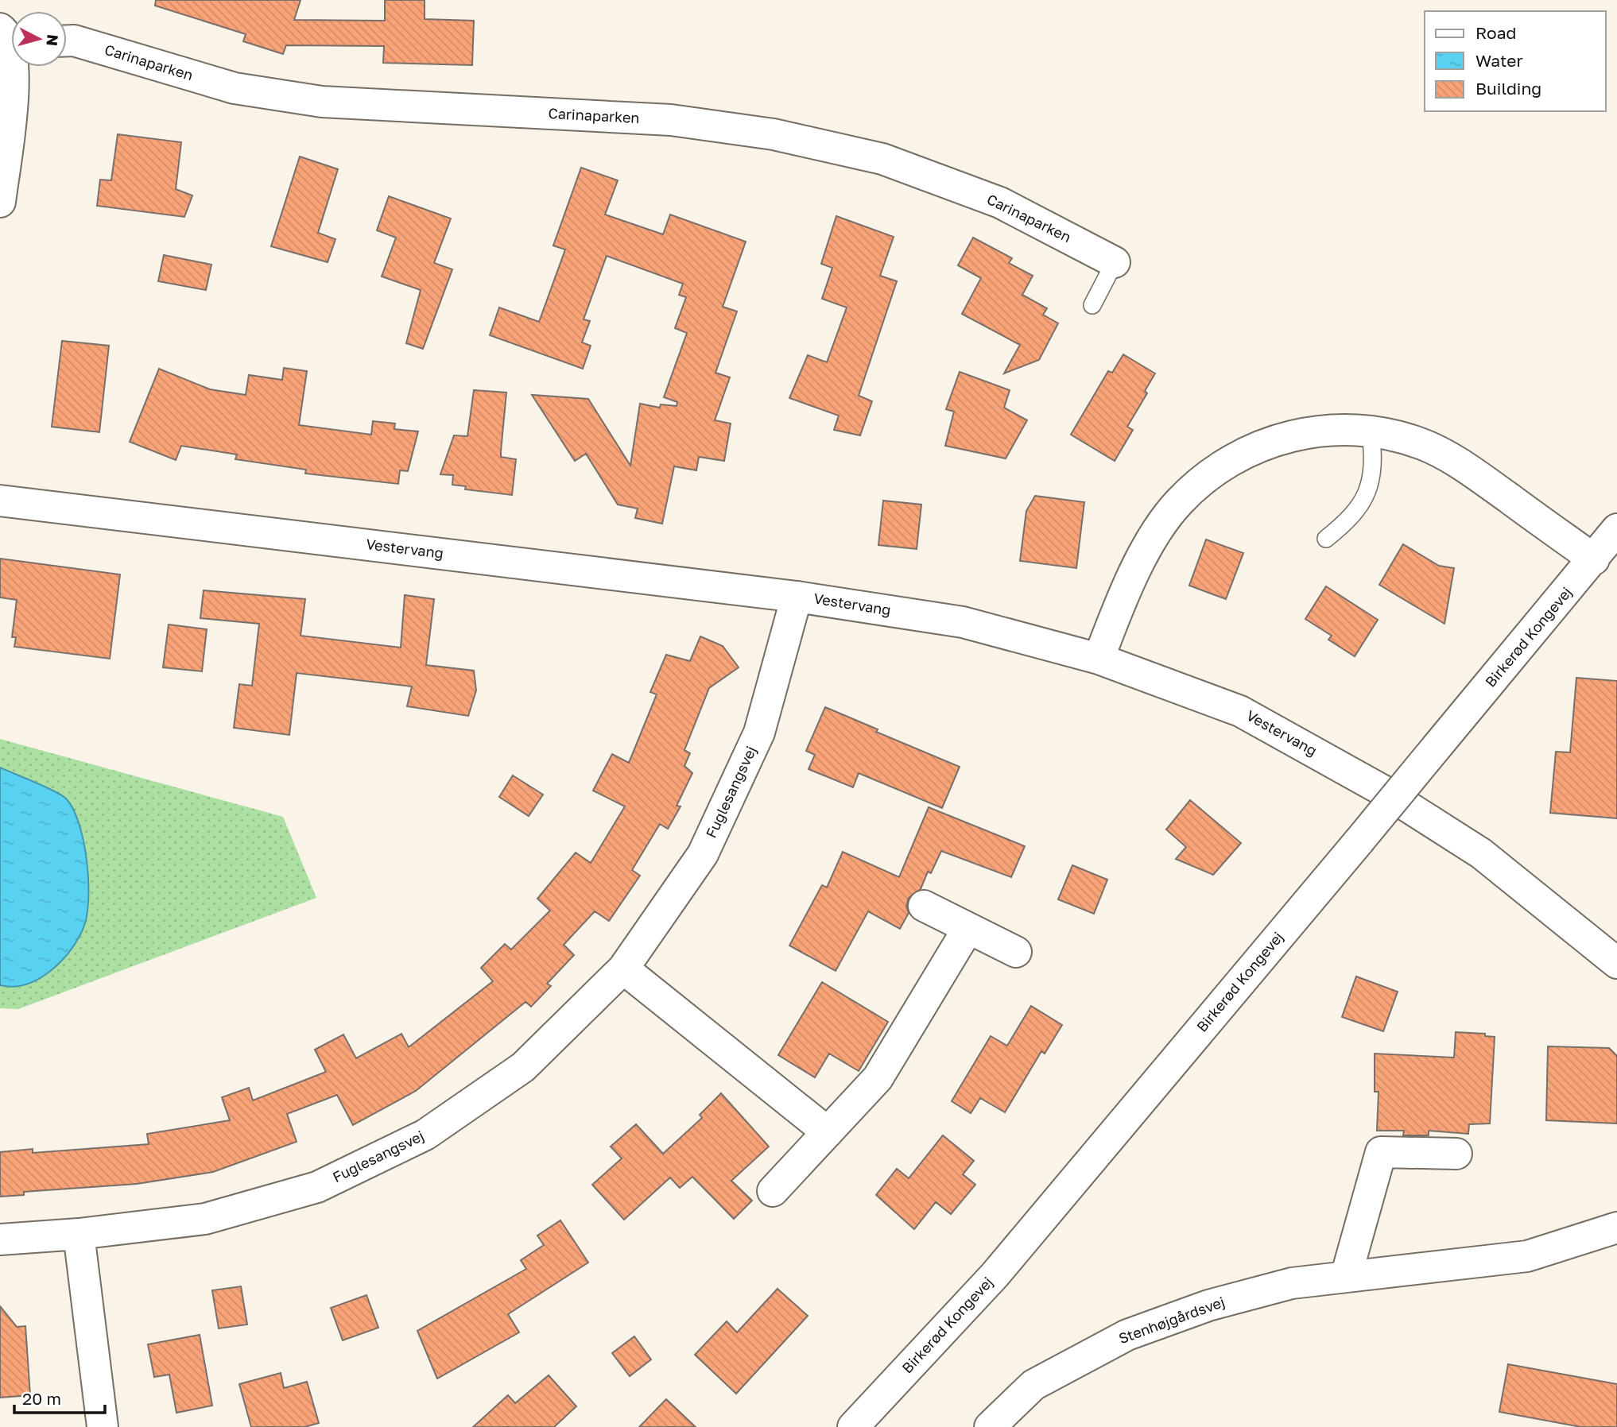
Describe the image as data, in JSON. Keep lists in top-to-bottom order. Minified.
{"streets":{"street":["Carinaparken","Vestervang","Birkerød Kongevej","Fuglesangsvej","Stenhøjgårdsvej"]},"crossings":[["Vestervang","Fuglesangsvej"]],"legend":["Road","Water","Building"],"scale_bar":"20 m","north":"right"}
